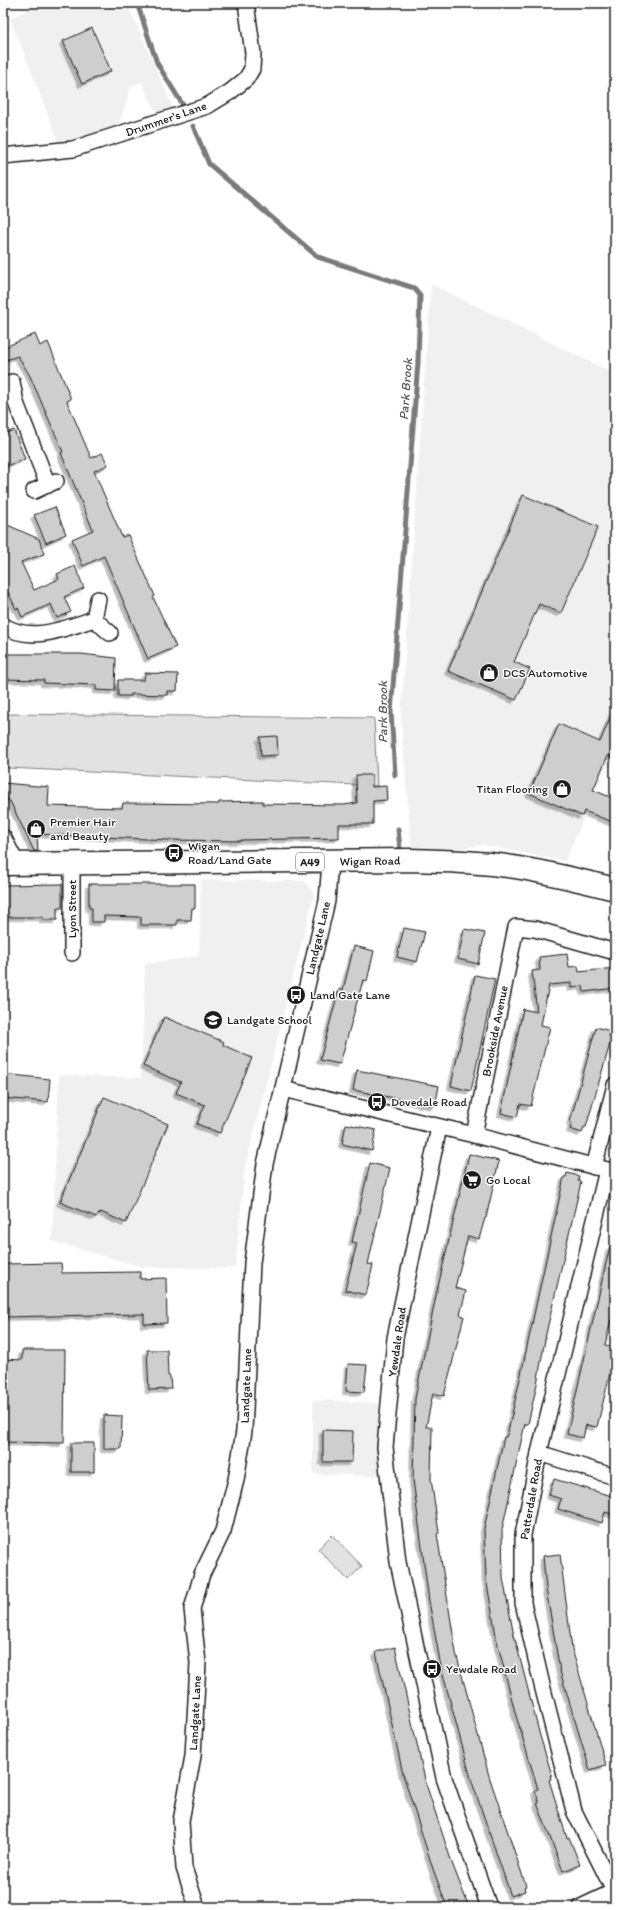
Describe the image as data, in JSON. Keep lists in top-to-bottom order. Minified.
{"streets":{"main road":["Wigan Road","A49"],"street":["Drummer's Lane","Lyon Street","Landgate Lane","Brookside Avenue","Yewdale Road","Patterdale Road"]},"crossings":[["Wigan Road","Lyon Street"],["Wigan Road","Landgate Lane"]],"water":["Park Brook"],"places":{"shop":["DCS Automotive","Titan Flooring","Premier Hair and Beauty"],"bus stop":["Wigan Road/Land Gate","Land Gate Lane","Dovedale Road","Yewdale Road"],"school or university":["Landgate School"],"supermarket":["Go Local"]}}
